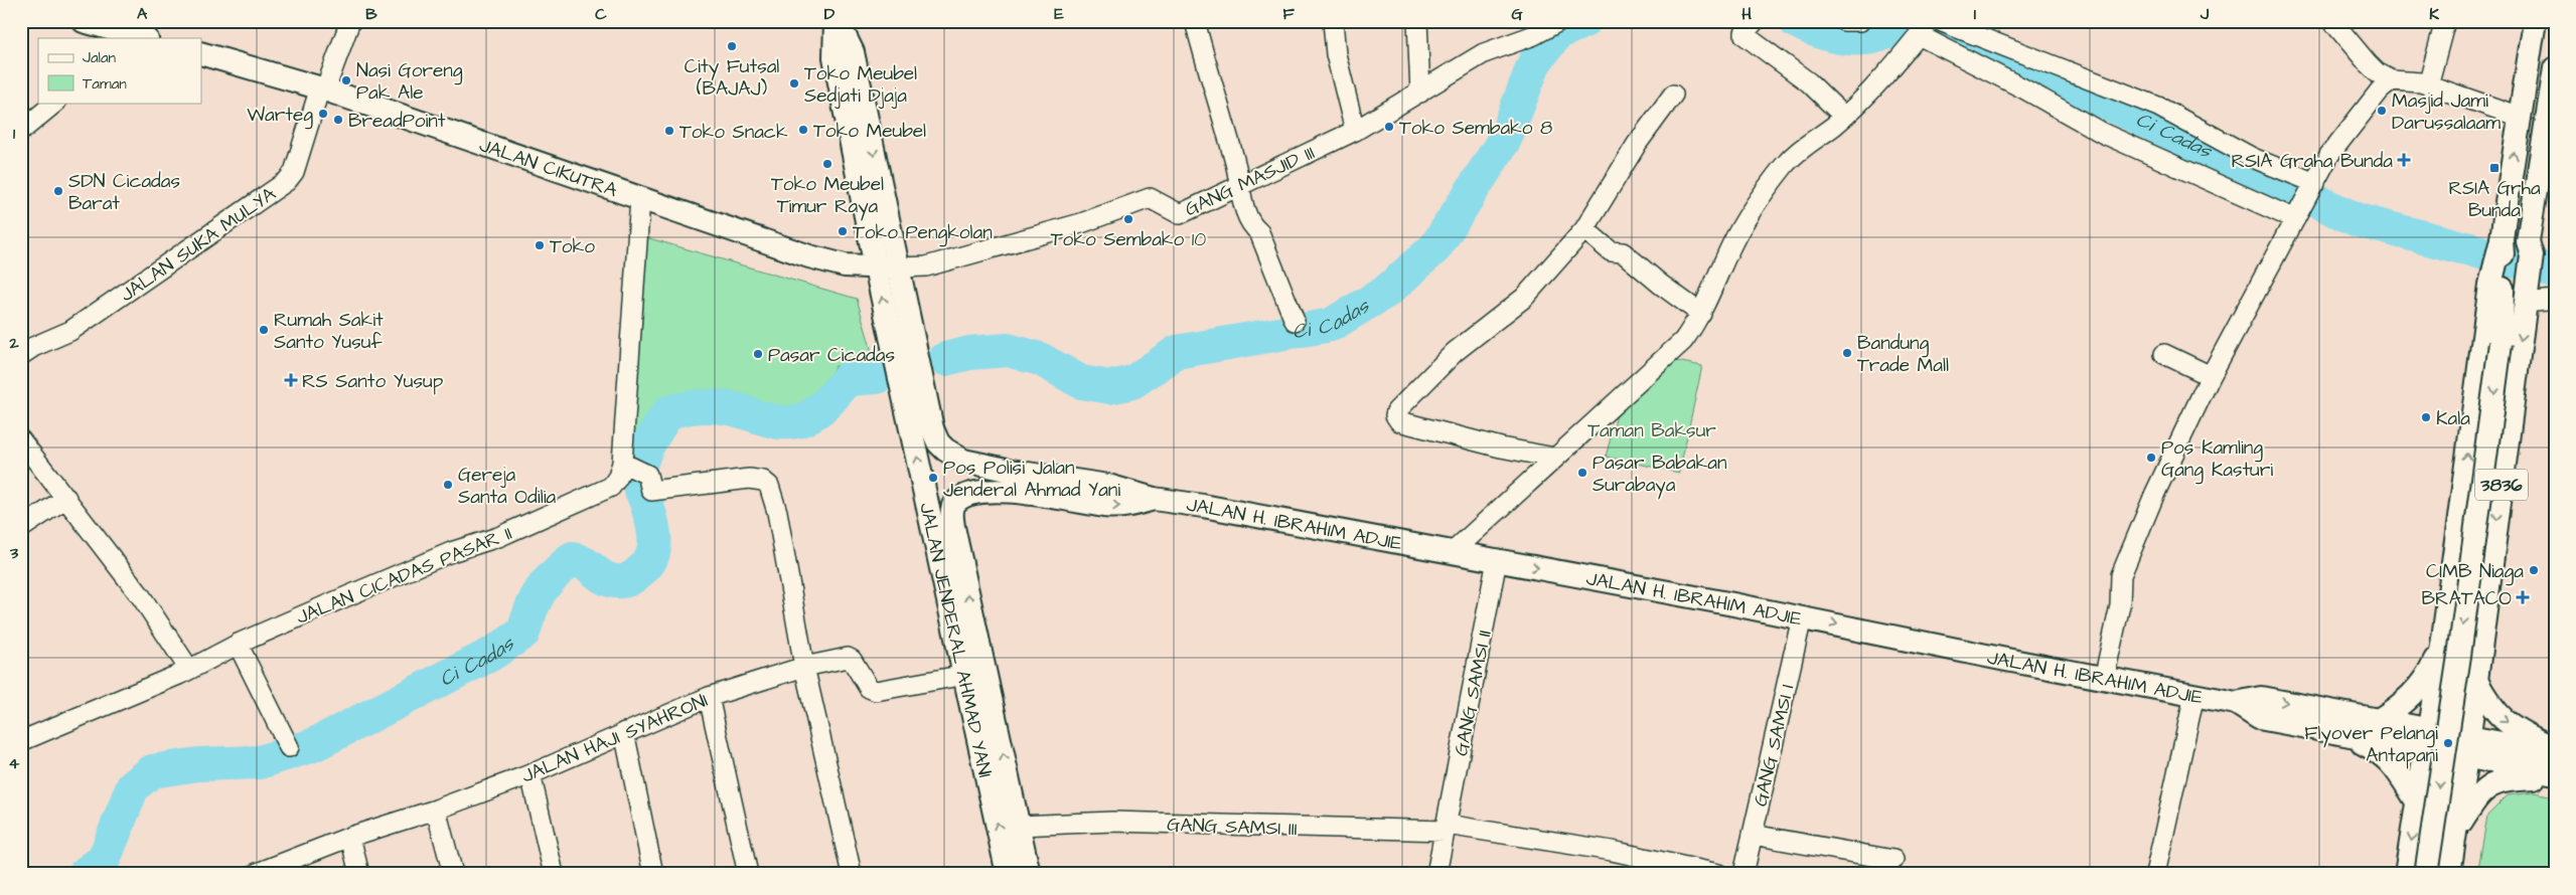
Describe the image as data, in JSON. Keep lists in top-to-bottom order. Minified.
{"streets":{"main road":["JALAN CIKUTRA","3836","JALAN H. IBRAHIM ADJIE","JALAN JENDERAL AHMAD YANI"],"street":["GANG MASJID III","JALAN SUKA MULYA","JALAN CICADAS PASAR II","GANG SAMSI II","JALAN HAJI SYAHRONI","GANG SAMSI I","GANG SAMSI III"]},"crossings":[["JALAN CIKUTRA","GANG MASJID III"],["JALAN CIKUTRA","JALAN SUKA MULYA"],["JALAN CIKUTRA","JALAN CICADAS PASAR II"],["JALAN CIKUTRA","JALAN JENDERAL AHMAD YANI"],["GANG MASJID III","JALAN JENDERAL AHMAD YANI"],["3836","JALAN H. IBRAHIM ADJIE"],["JALAN H. IBRAHIM ADJIE","JALAN JENDERAL AHMAD YANI"],["JALAN H. IBRAHIM ADJIE","GANG SAMSI II"],["JALAN H. IBRAHIM ADJIE","GANG SAMSI I"],["JALAN JENDERAL AHMAD YANI","JALAN HAJI SYAHRONI"],["JALAN JENDERAL AHMAD YANI","GANG SAMSI III"],["GANG SAMSI II","GANG SAMSI III"]],"one_way":["JALAN JENDERAL AHMAD YANI"],"water":["Ci Cadas"],"parks":["Taman Baksur"],"places":{"other":["City Futsal (BAJAJ)","Nasi Goreng Pak Ale","Toko Meubel Sedjati Djaja","Masjid Jami Darussalaam","Warteg","BreadPoint","Toko Sembako 8","Toko Meubel","Toko Snack","Toko Meubel Timur Raya","SDN Cicadas Barat","Toko Sembako 10","Toko Pengkolan","Toko","Rumah Sakit Santo Yusuf","Bandung Trade Mall","Pasar Cicadas","Kala","Pos Kamling Gang Kasturi","Pasar Babakan Surabaya","Pos Polisi Jalan Jenderal Ahmad Yani","Gereja Santa Odilia","CIMB Niaga","Flyover Pelangi Antapani"],"health":["RSIA Graha Bunda","RS Santo Yusup","BRATACO"],"transit":["RSIA Grha Bunda"]},"legend":["Jalan","Taman"],"grid":{"columns":["A","B","C","D","E","F","G","H","I","J","K"],"rows":["1","2","3","4"]}}
